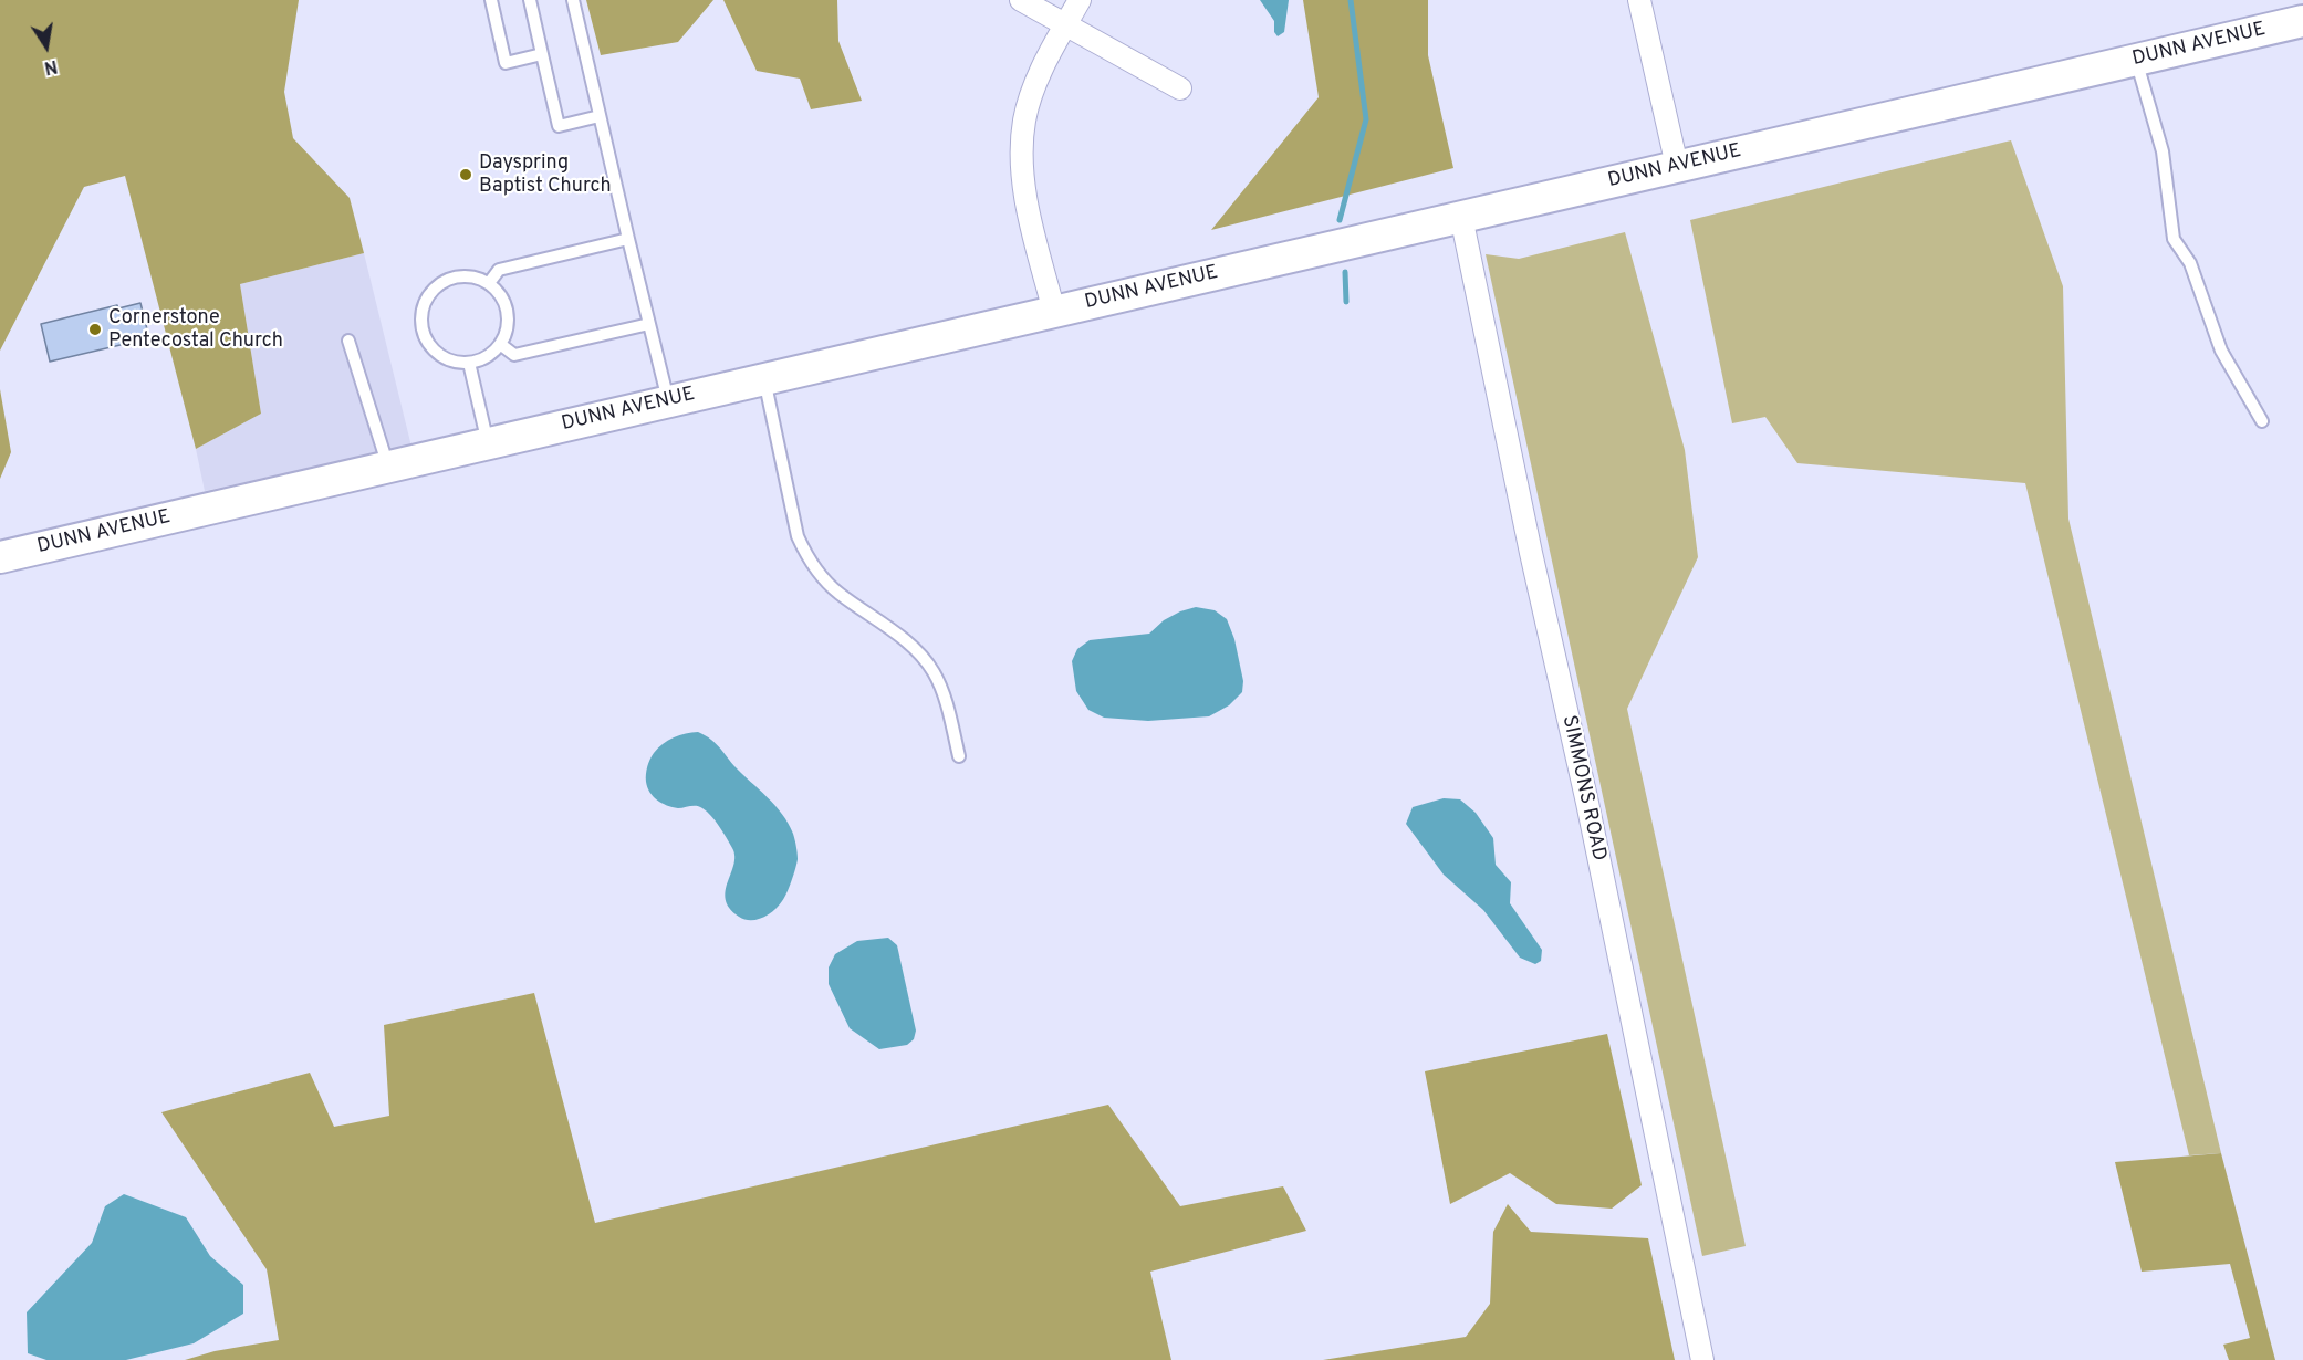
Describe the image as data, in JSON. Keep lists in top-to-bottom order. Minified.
{"streets":{"main road":["DUNN AVENUE"],"street":["SIMMONS ROAD"]},"crossings":[["DUNN AVENUE","SIMMONS ROAD"]],"places":["Dayspring Baptist Church","Cornerstone Pentecostal Church"],"north":"bottom"}
